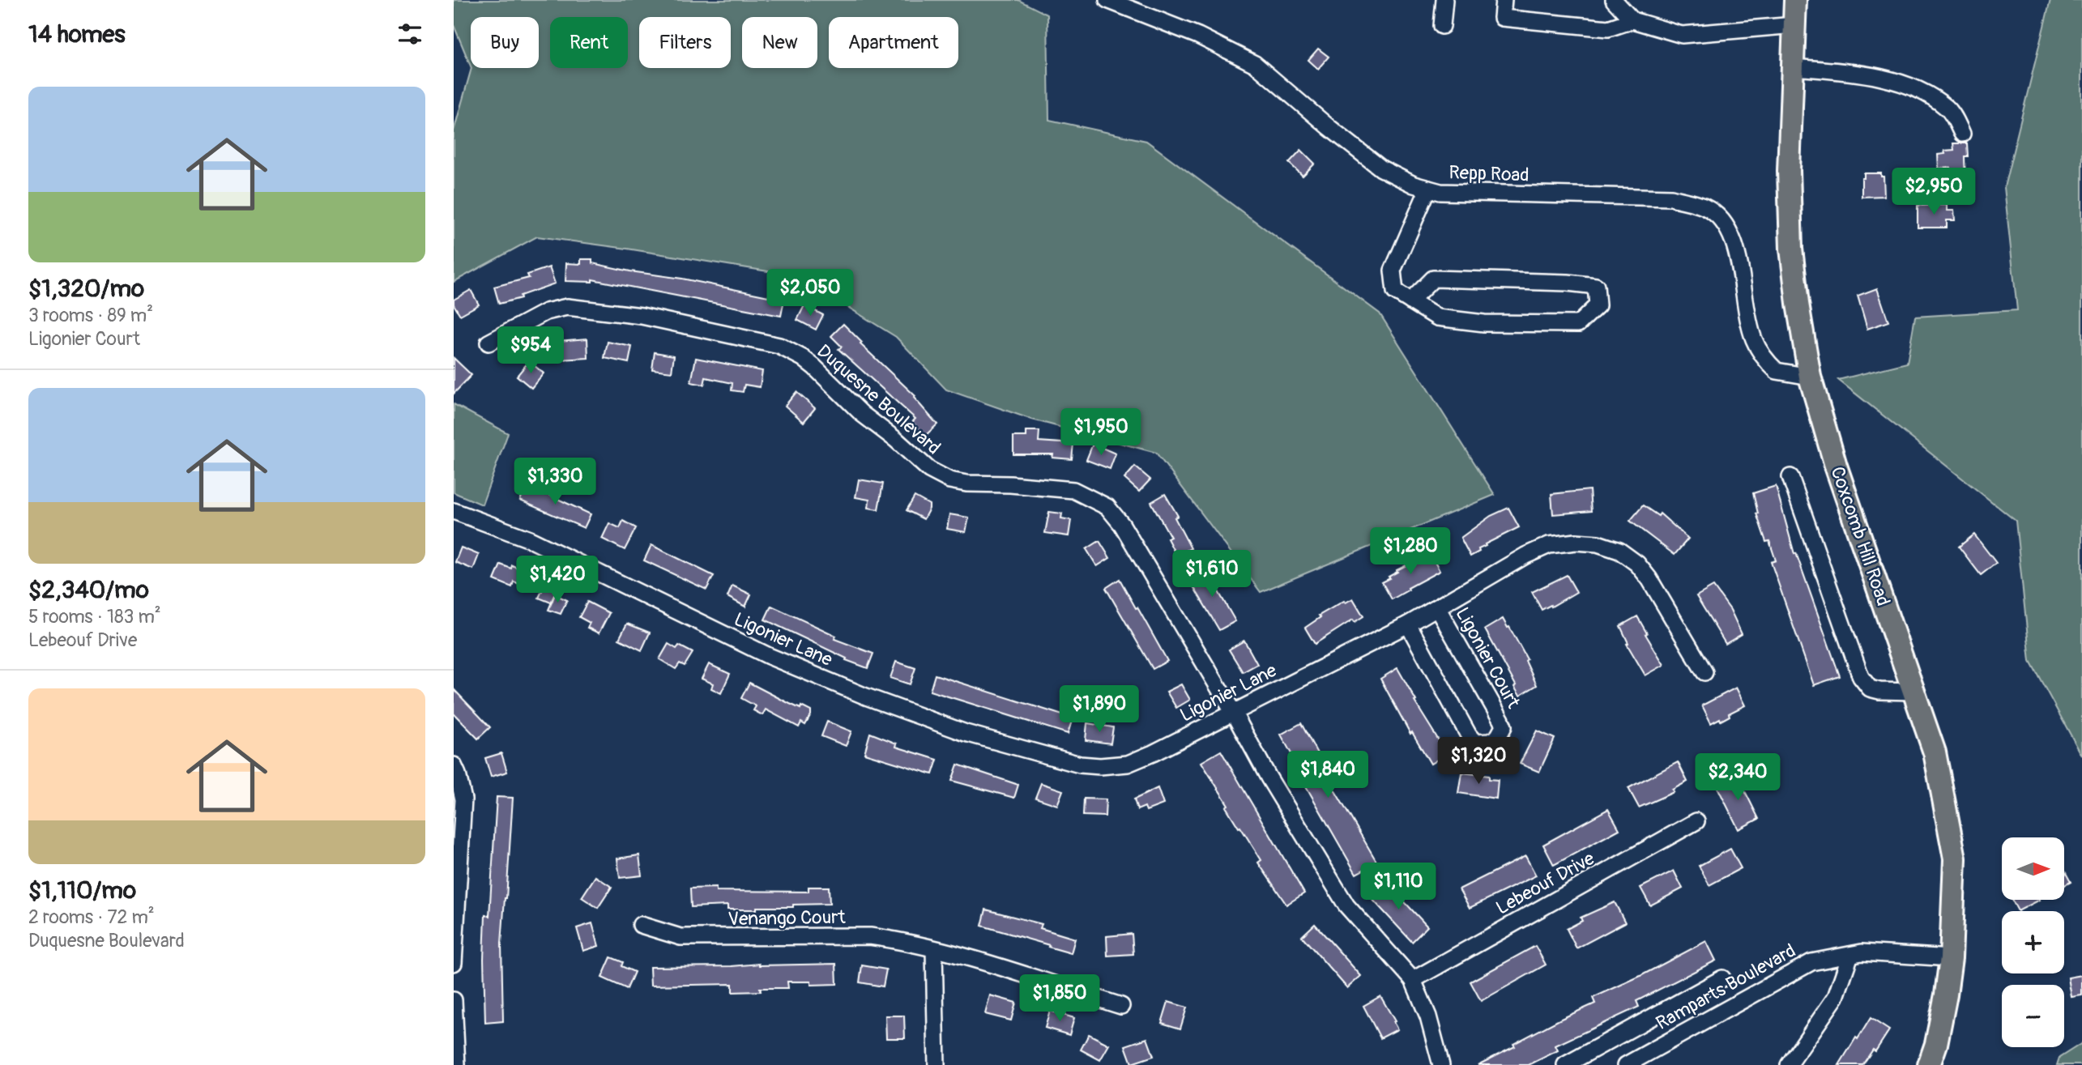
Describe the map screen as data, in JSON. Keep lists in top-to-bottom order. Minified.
{"streets":{"main road":["Coxcomb Hill Road"],"street":["Repp Road","Duquesne Boulevard","Ligonier Lane","Ligonier Court","Lebeouf Drive","Venango Court","Ramparts Boulevard"]},"crossings":[["Repp Road","Coxcomb Hill Road"],["Duquesne Boulevard","Ligonier Lane"],["Duquesne Boulevard","Lebeouf Drive"],["Coxcomb Hill Road","Ramparts Boulevard"],["Ligonier Lane","Ligonier Court"]],"north":"right","page":{"heading":"14 homes","chip":["Buy","Rent","Filters","New","Apartment"],"list":[{"name":"$1,320/mo","note":"3 rooms · 89 m² · Ligonier Court"},{"name":"$2,340/mo","note":"5 rooms · 183 m² · Lebeouf Drive"},{"name":"$1,110/mo","note":"2 rooms · 72 m² · Duquesne Boulevard"}],"price":["$2,950","$2,050","$954","$1,950","$1,330","$1,280","$1,610","$1,420","$1,890","$1,320","$1,840","$2,340","$1,110","$1,850"],"map_buttons":["+","−"]}}
